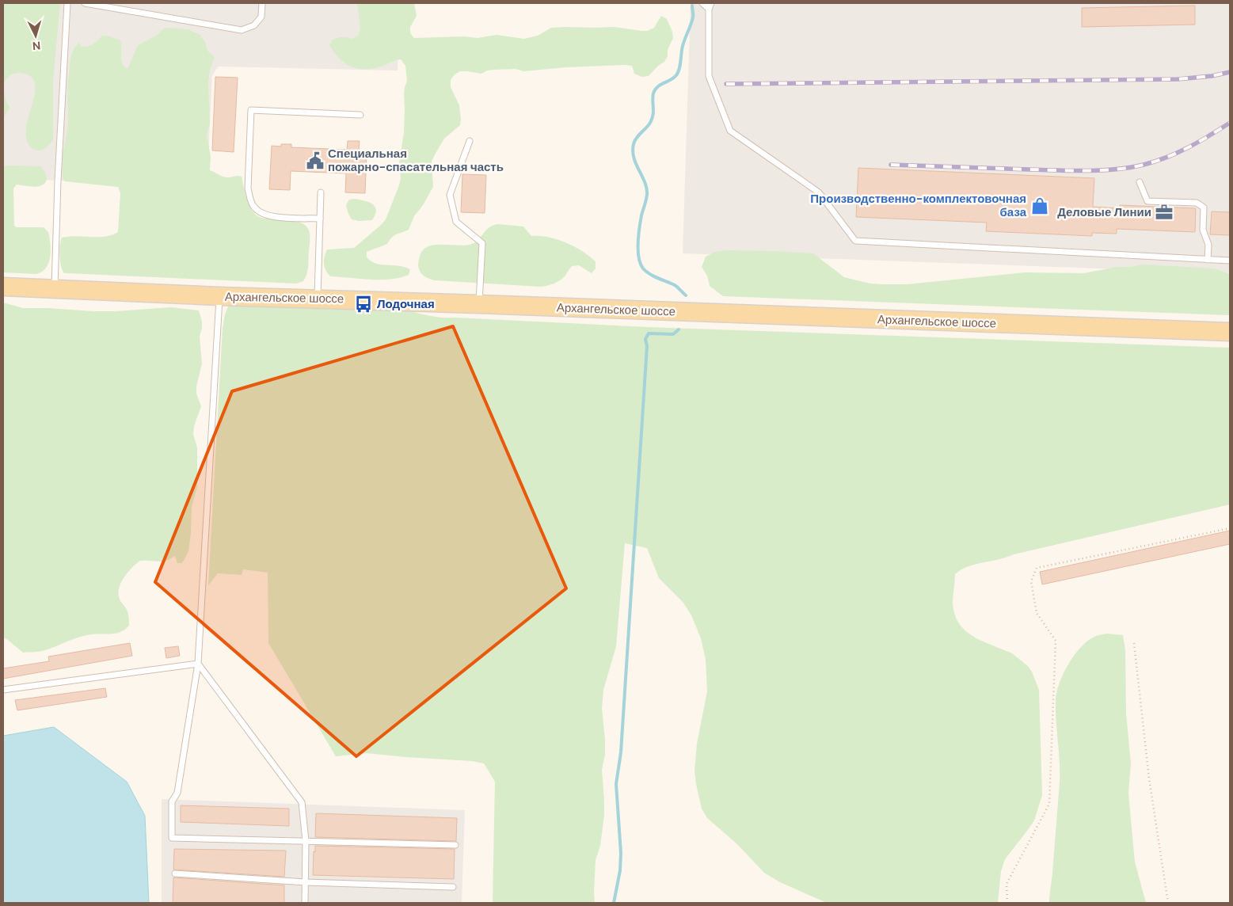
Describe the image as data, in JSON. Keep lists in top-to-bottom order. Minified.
{"streets":{"main road":["Архангельское шоссе"]},"places":{"public building":["Специальная пожарно-спасательная часть"],"shop":["Производственно-комплектовочная база"],"office":["Деловые Линии"],"bus stop":["Лодочная"]},"north":"bottom"}
